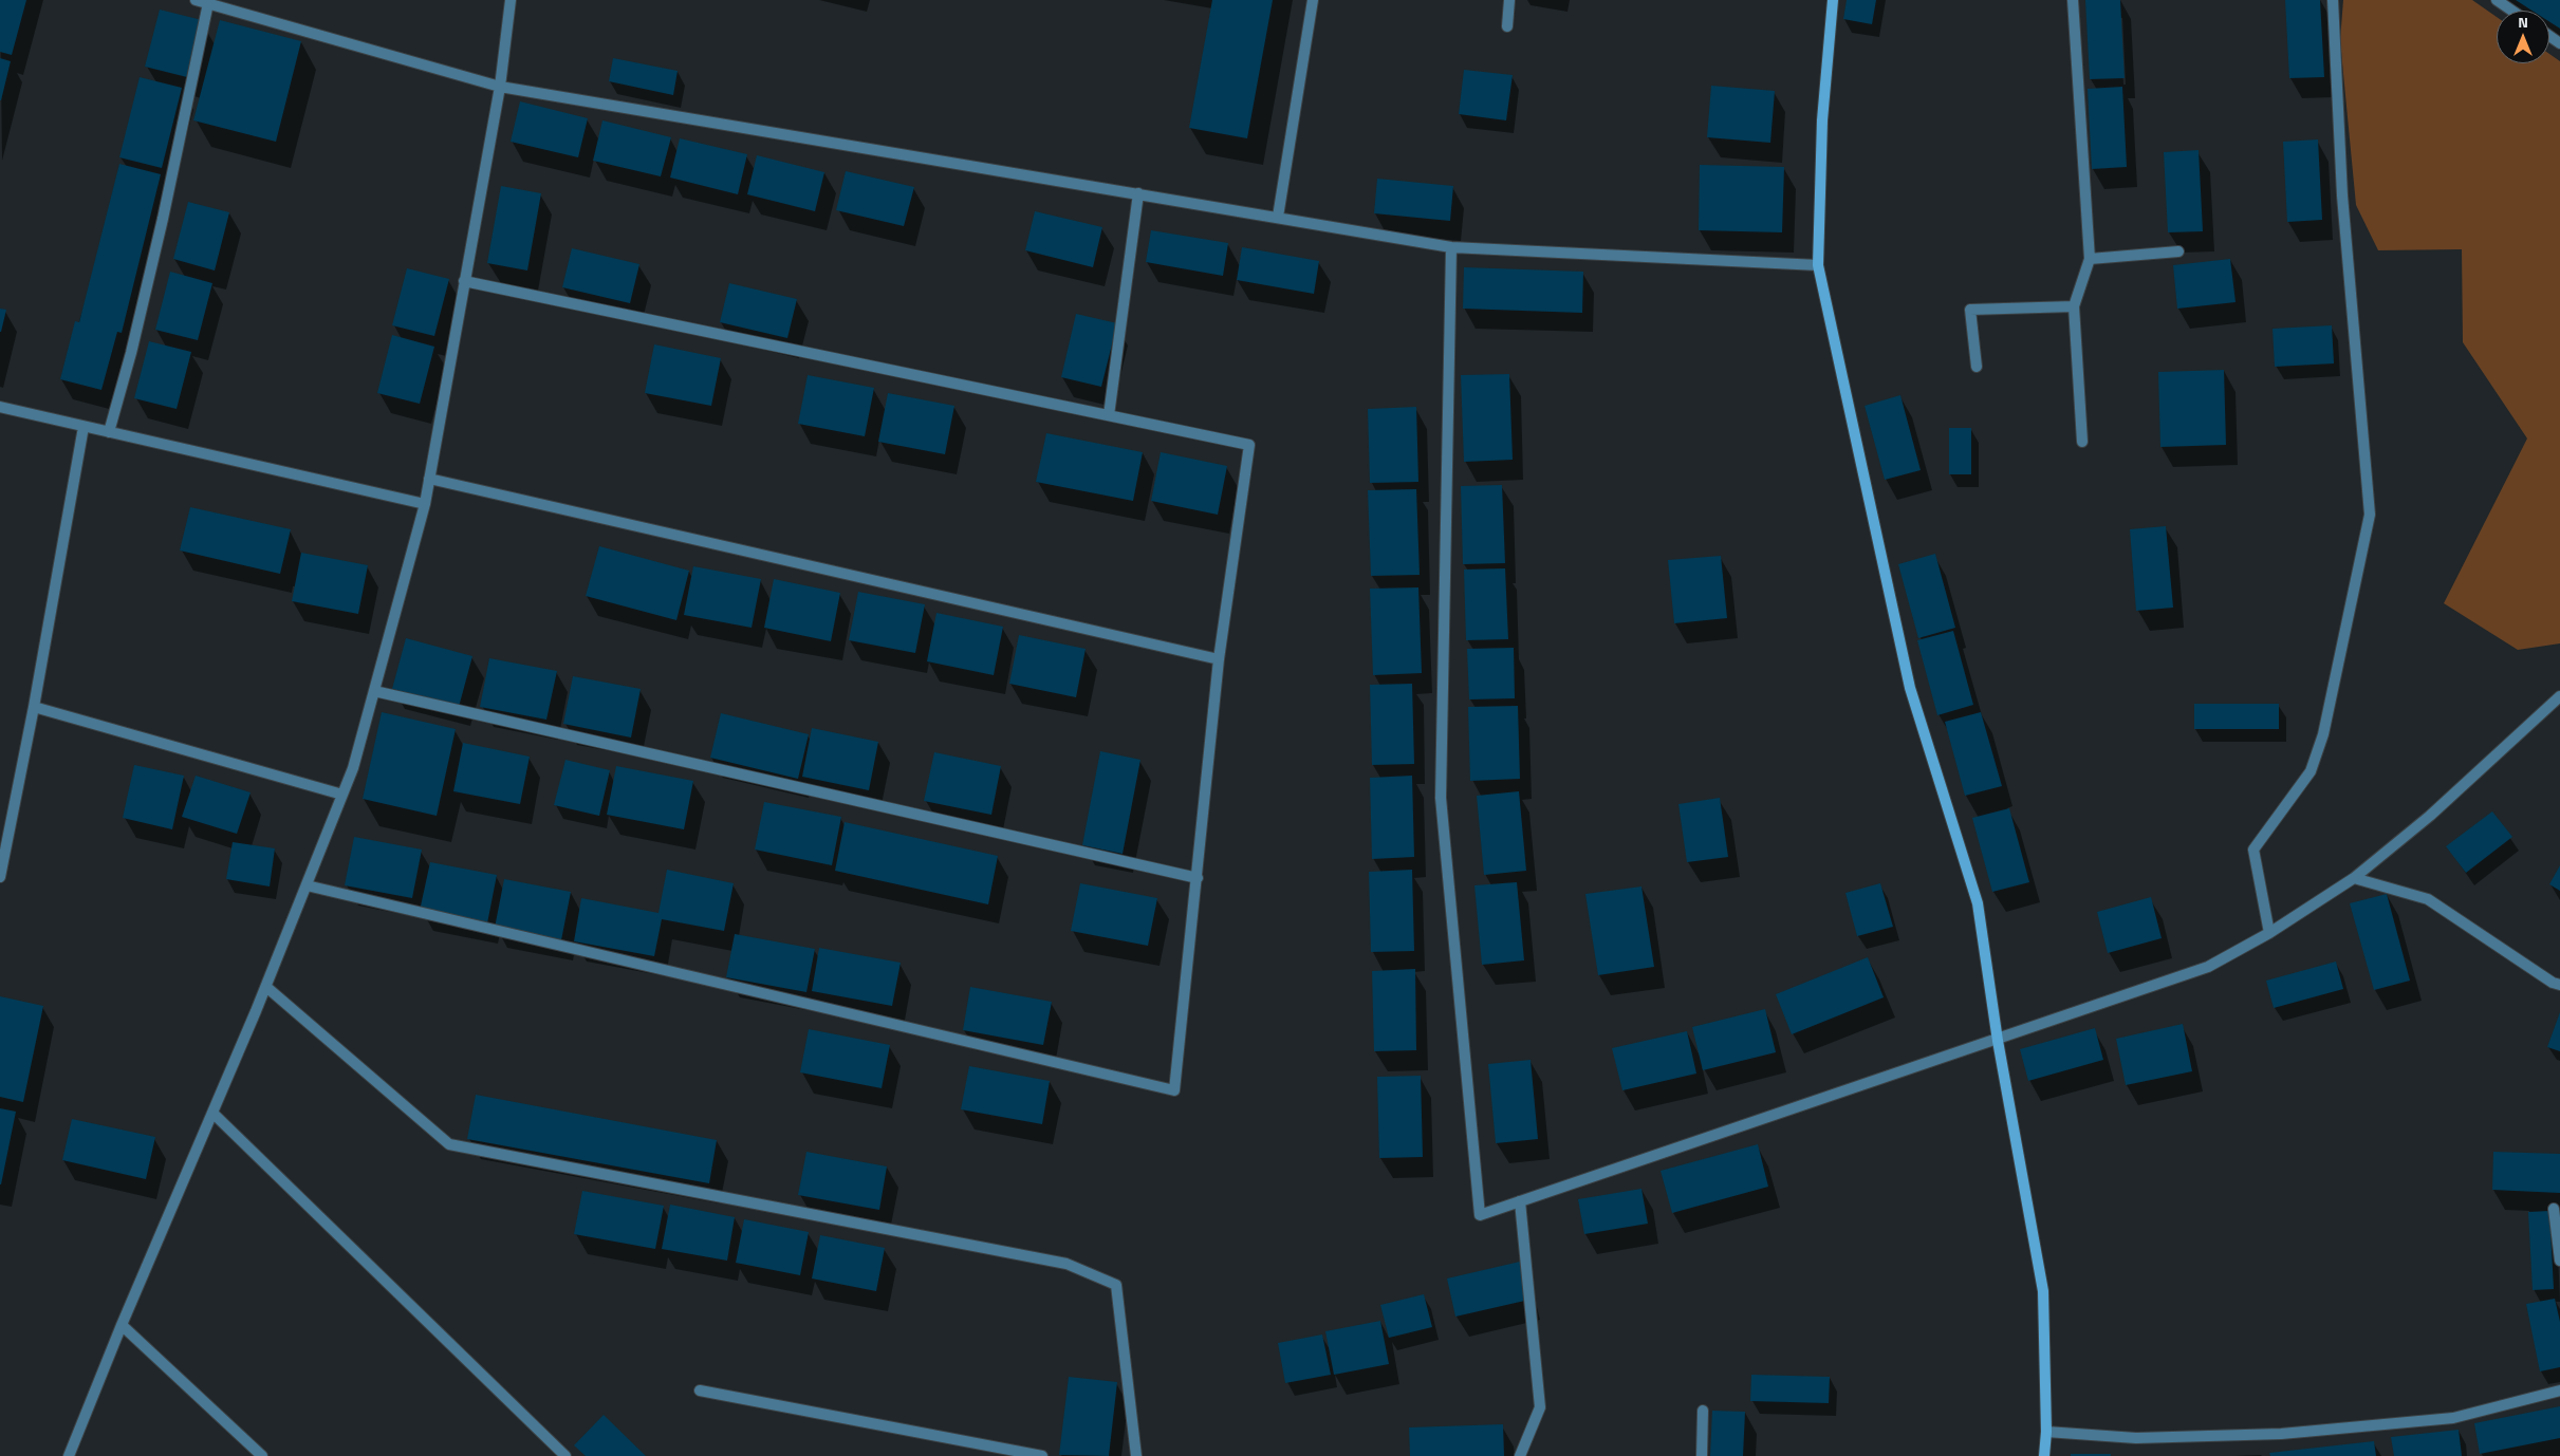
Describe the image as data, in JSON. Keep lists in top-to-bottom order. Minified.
{"north":"top"}
